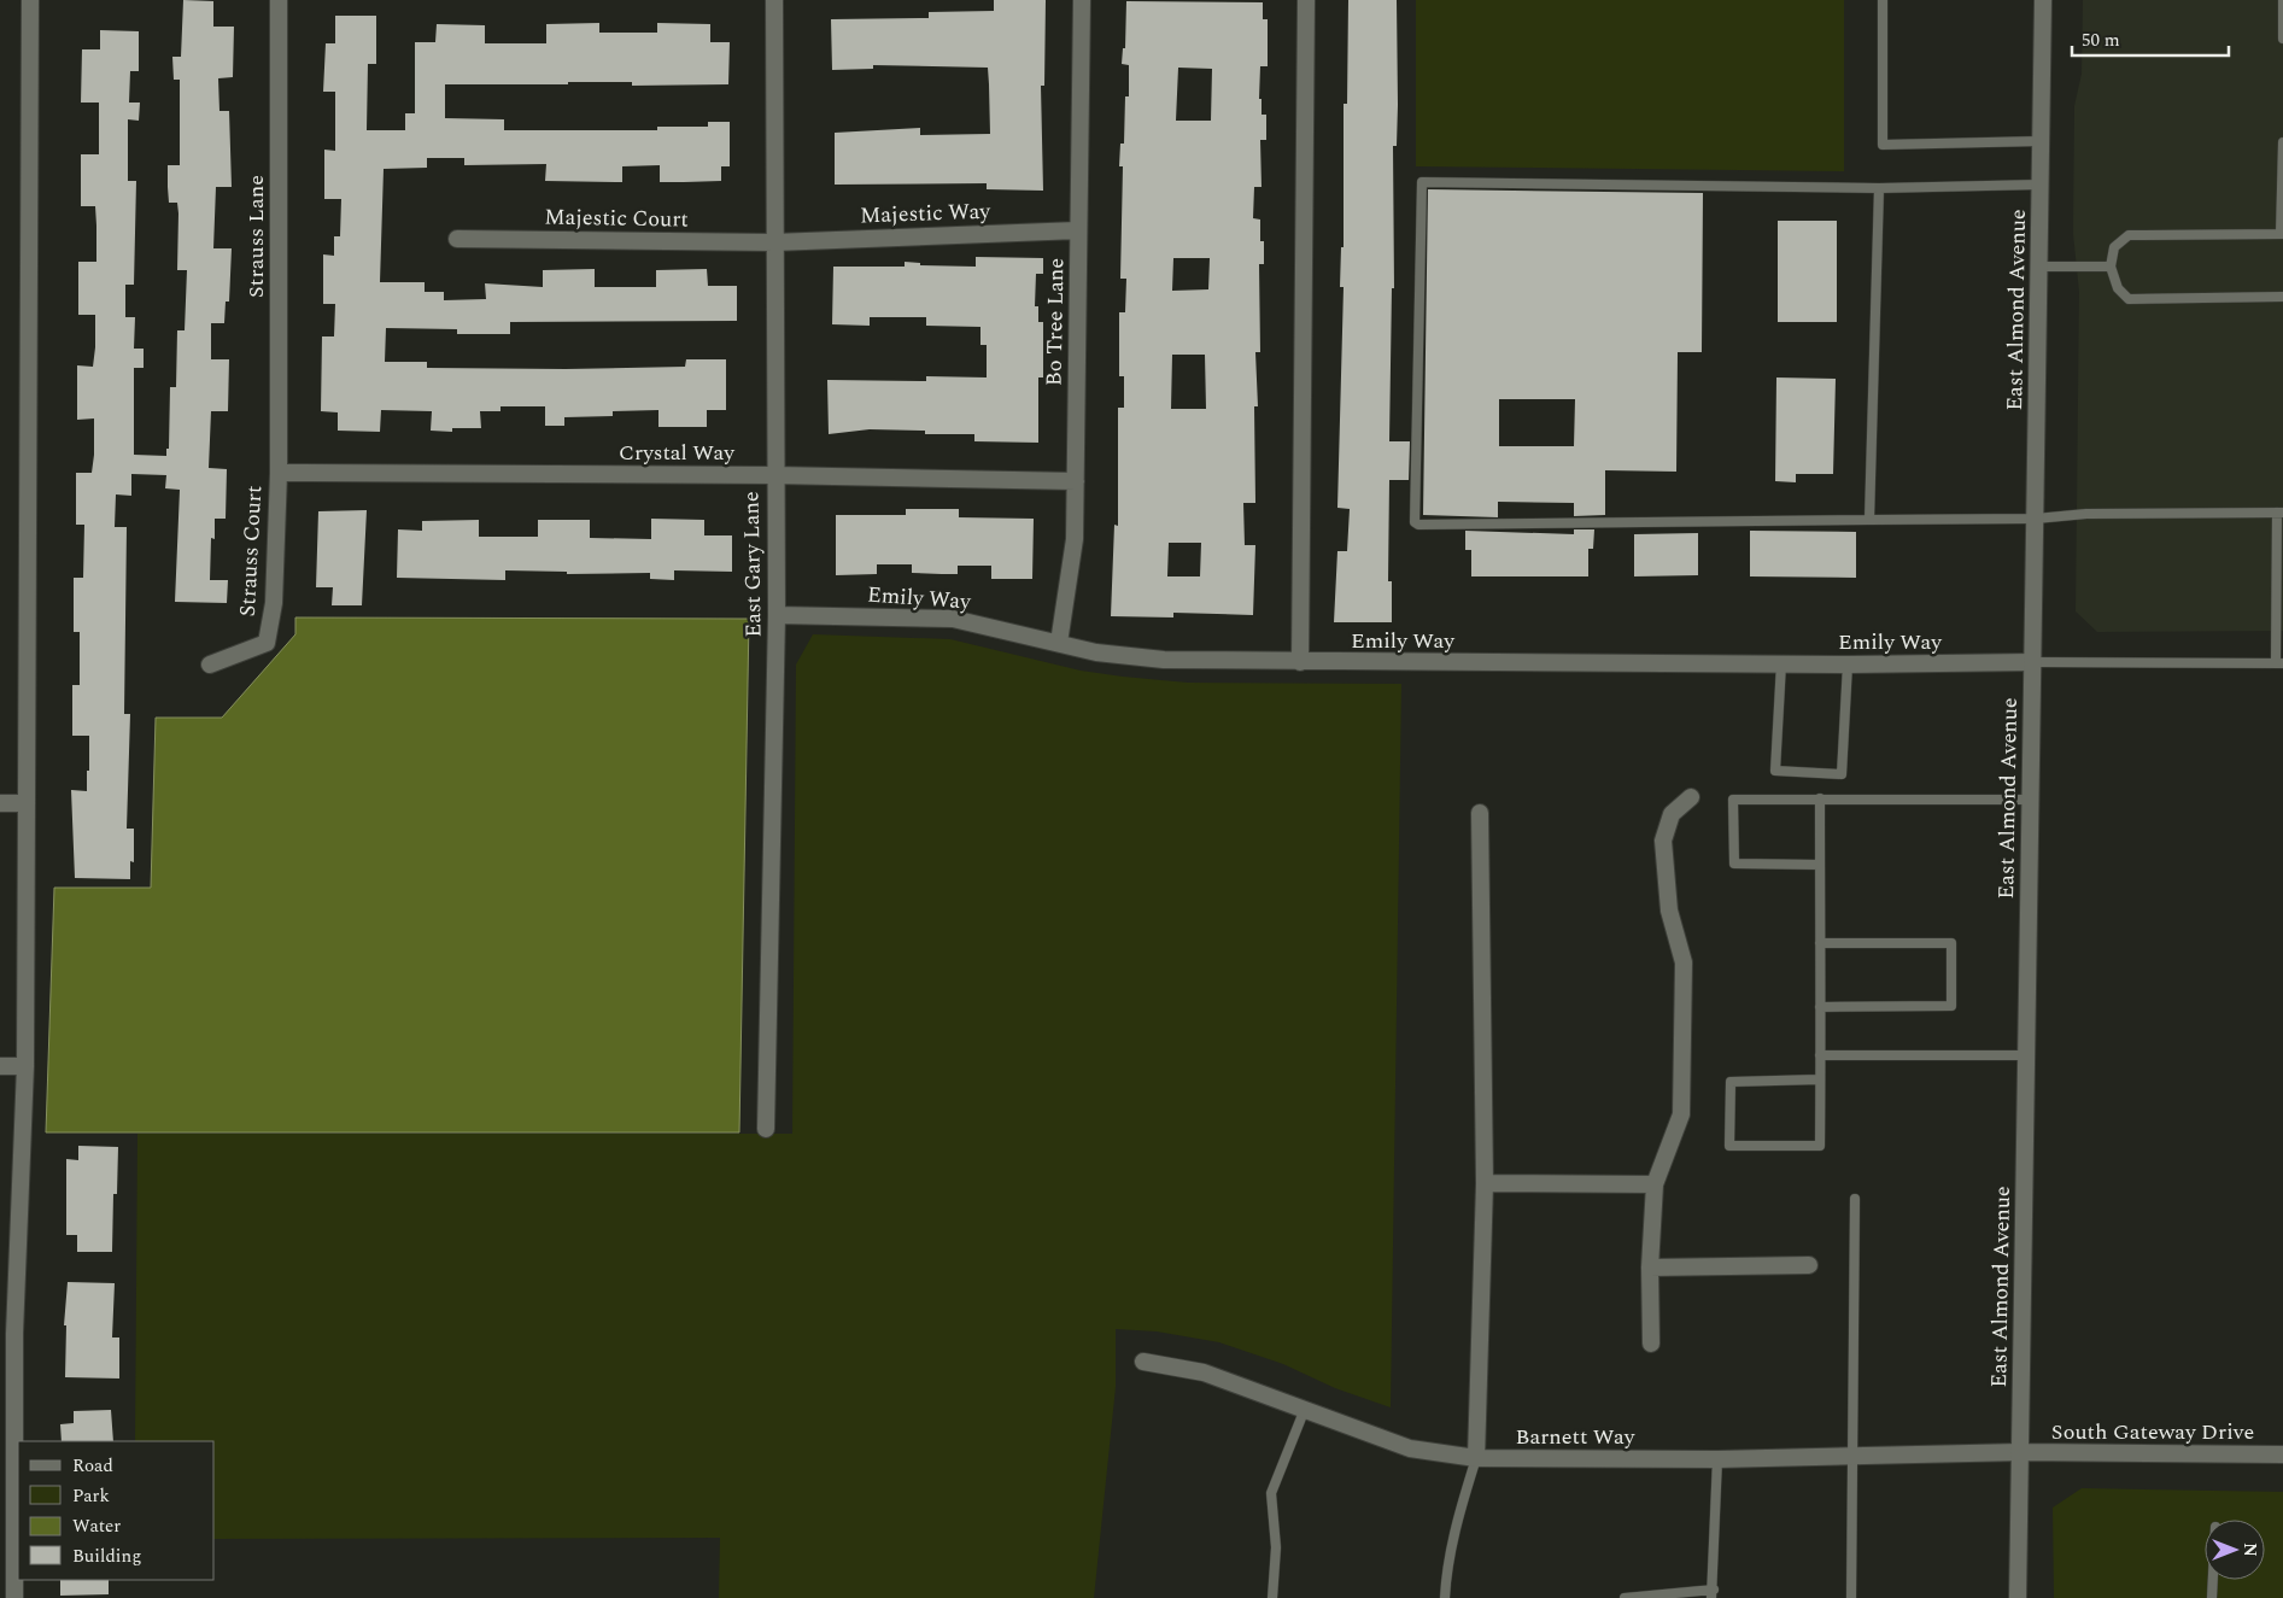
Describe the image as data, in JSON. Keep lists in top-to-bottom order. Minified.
{"streets":{"street":["Majestic Way","Majestic Court","Strauss Lane","East Almond Avenue","Bo Tree Lane","Crystal Way","Strauss Court","East Gary Lane","Emily Way","South Gateway Drive","Barnett Way"]},"crossings":[["Majestic Way","Majestic Court"],["Majestic Way","Bo Tree Lane"],["Majestic Way","East Gary Lane"],["Majestic Court","East Gary Lane"],["Strauss Lane","Crystal Way"],["Strauss Lane","Strauss Court"],["East Almond Avenue","Emily Way"],["East Almond Avenue","South Gateway Drive"],["East Almond Avenue","Barnett Way"],["Bo Tree Lane","Crystal Way"],["Bo Tree Lane","Emily Way"],["Crystal Way","Strauss Court"],["Crystal Way","East Gary Lane"],["East Gary Lane","Emily Way"],["South Gateway Drive","Barnett Way"]],"legend":["Road","Park","Water","Building"],"scale_bar":"50 m","north":"right"}
